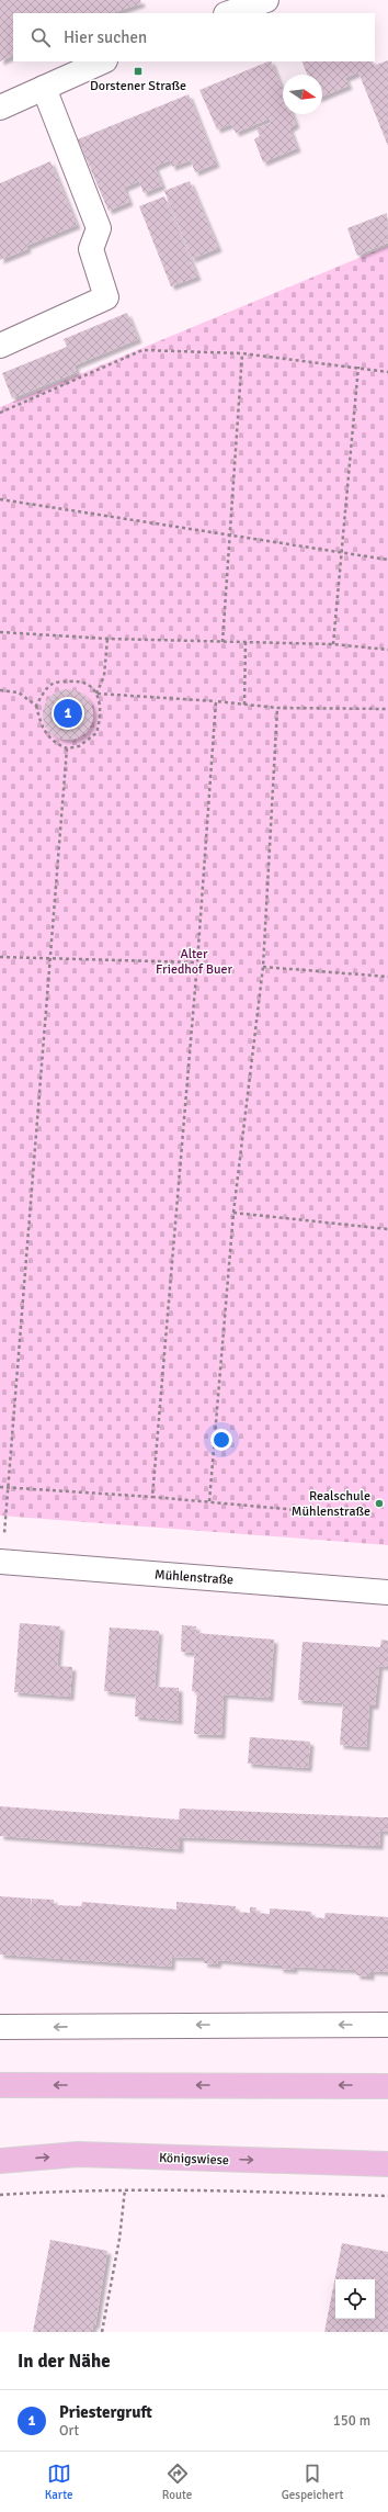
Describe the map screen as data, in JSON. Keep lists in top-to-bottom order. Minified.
{"streets":{"main road":["Königswiese"],"street":["Mühlenstraße"]},"parks":["Alter Friedhof Buer"],"places":{"transit":["Dorstener Straße"],"other":["Realschule Mühlenstraße"]},"north":"right","page":{"search":"Hier suchen","pins":"1","heading":"In der Nähe","list":[{"mark":"1","name":"Priestergruft","note":"Ort","value":"150 m"}],"nav":["Karte","Route","Gespeichert"]}}
